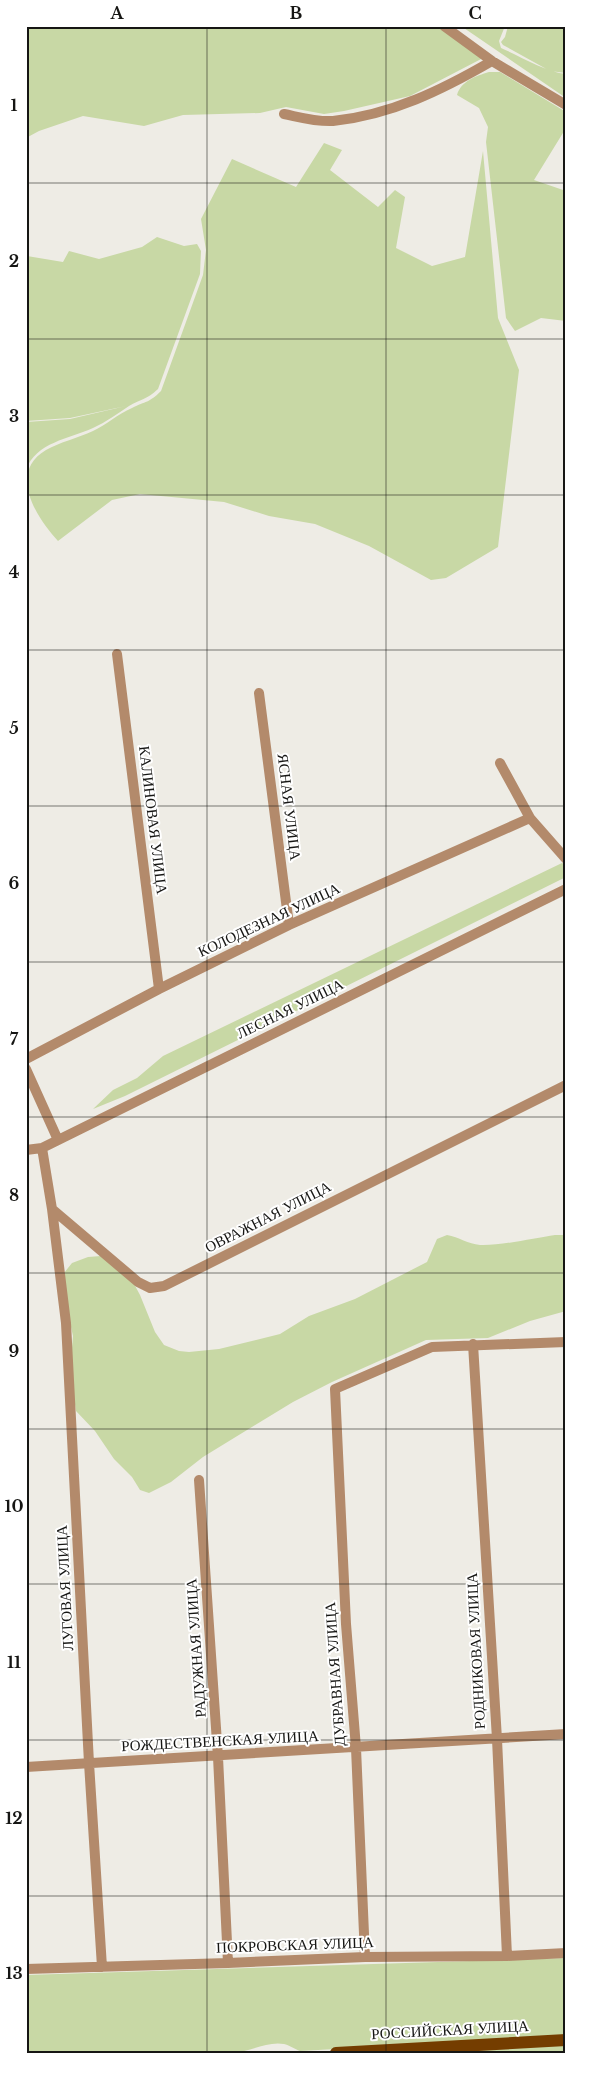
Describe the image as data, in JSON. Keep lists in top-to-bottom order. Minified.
{"streets":{"main road":["РОССИЙСКАЯ УЛИЦА"],"street":["ЯСНАЯ УЛИЦА","КАЛИНОВАЯ УЛИЦА","КОЛОДЕЗНАЯ УЛИЦА","ЛЕСНАЯ УЛИЦА","ОВРАЖНАЯ УЛИЦА","ЛУГОВАЯ УЛИЦА","РАДУЖНАЯ УЛИЦА","РОДНИКОВАЯ УЛИЦА","ДУБРАВНАЯ УЛИЦА","РОЖДЕСТВЕНСКАЯ УЛИЦА","ПОКРОВСКАЯ УЛИЦА"]},"crossings":[["ЯСНАЯ УЛИЦА","КОЛОДЕЗНАЯ УЛИЦА"],["КАЛИНОВАЯ УЛИЦА","КОЛОДЕЗНАЯ УЛИЦА"],["ОВРАЖНАЯ УЛИЦА","ЛУГОВАЯ УЛИЦА"],["ЛУГОВАЯ УЛИЦА","РОЖДЕСТВЕНСКАЯ УЛИЦА"],["ЛУГОВАЯ УЛИЦА","ПОКРОВСКАЯ УЛИЦА"],["РАДУЖНАЯ УЛИЦА","РОЖДЕСТВЕНСКАЯ УЛИЦА"],["РАДУЖНАЯ УЛИЦА","ПОКРОВСКАЯ УЛИЦА"],["РОДНИКОВАЯ УЛИЦА","ДУБРАВНАЯ УЛИЦА"],["РОДНИКОВАЯ УЛИЦА","РОЖДЕСТВЕНСКАЯ УЛИЦА"],["РОДНИКОВАЯ УЛИЦА","ПОКРОВСКАЯ УЛИЦА"],["ДУБРАВНАЯ УЛИЦА","РОЖДЕСТВЕНСКАЯ УЛИЦА"],["ДУБРАВНАЯ УЛИЦА","ПОКРОВСКАЯ УЛИЦА"]],"grid":{"columns":["A","B","C"],"rows":["1","2","3","4","5","6","7","8","9","10","11","12","13"]}}
